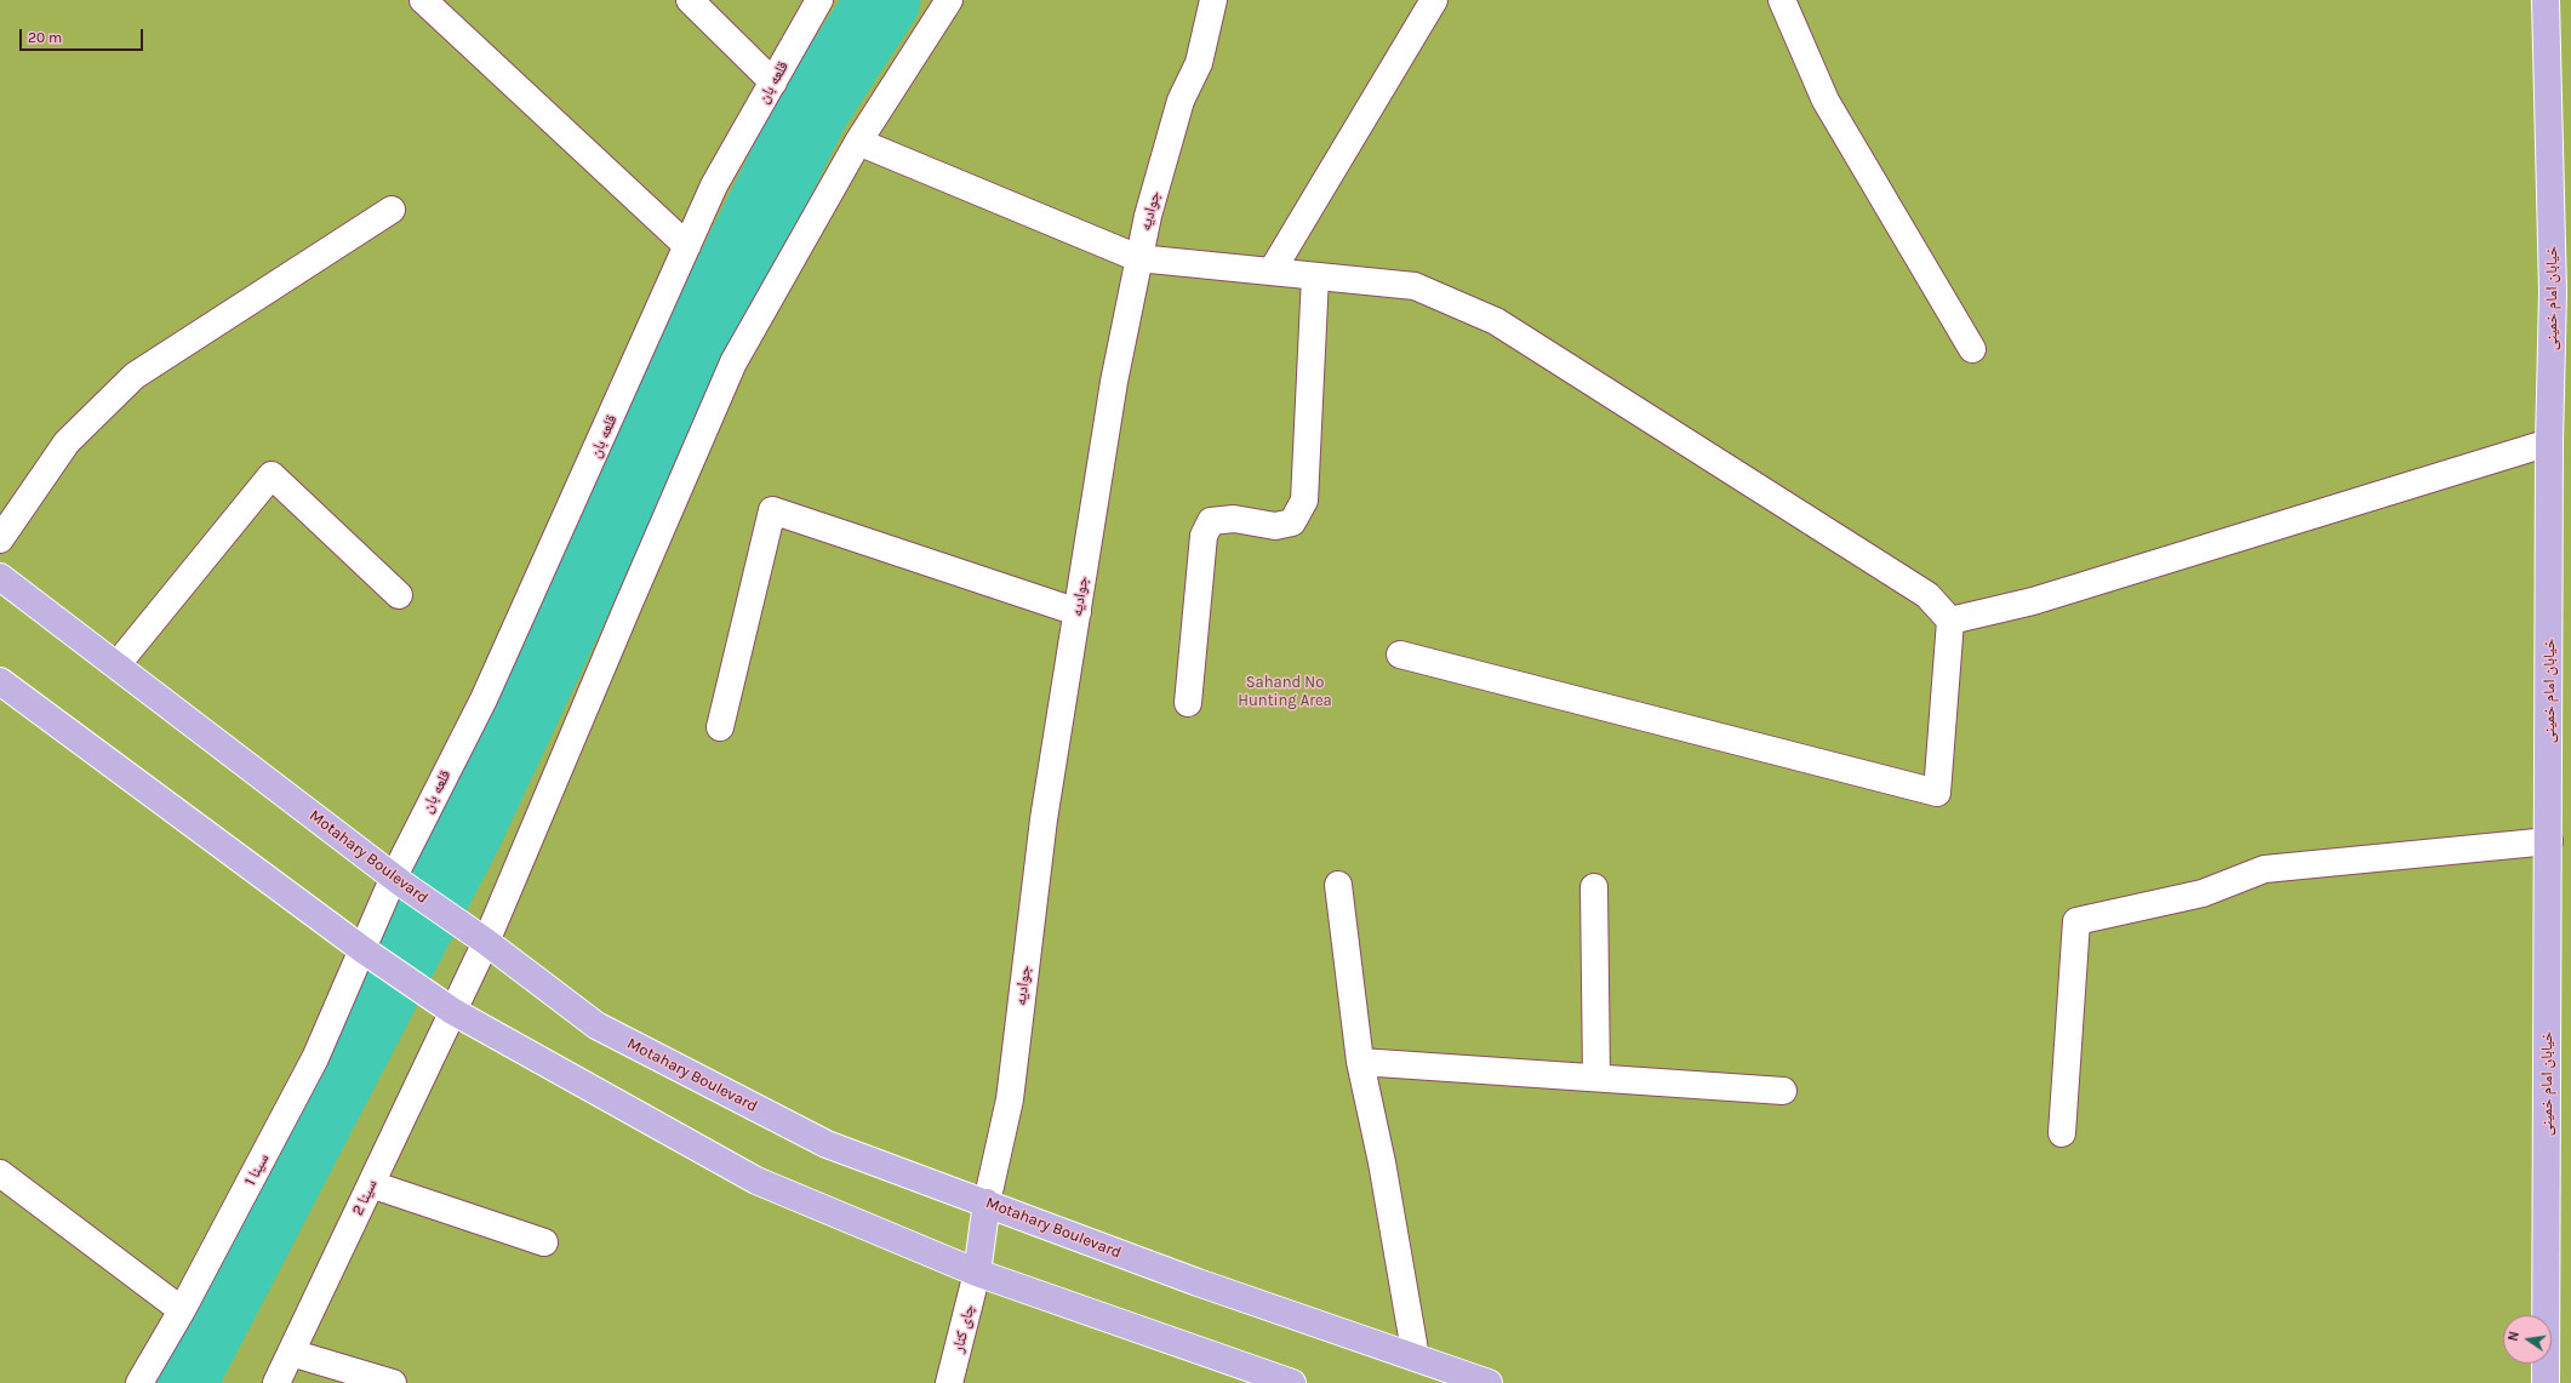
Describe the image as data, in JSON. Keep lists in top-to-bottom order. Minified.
{"streets":{"main road":["خیابان امام خمینی","Motahary Boulevard"],"street":["قلعه بان","جوادیه","سینا 1","سینا 2","چای کنار"]},"crossings":[["قلعه بان","Motahary Boulevard"],["قلعه بان","سینا 1"],["جوادیه","Motahary Boulevard"],["Motahary Boulevard","سینا 2"]],"parks":["Sahand No Hunting Area"],"scale_bar":"20 m","north":"left"}
